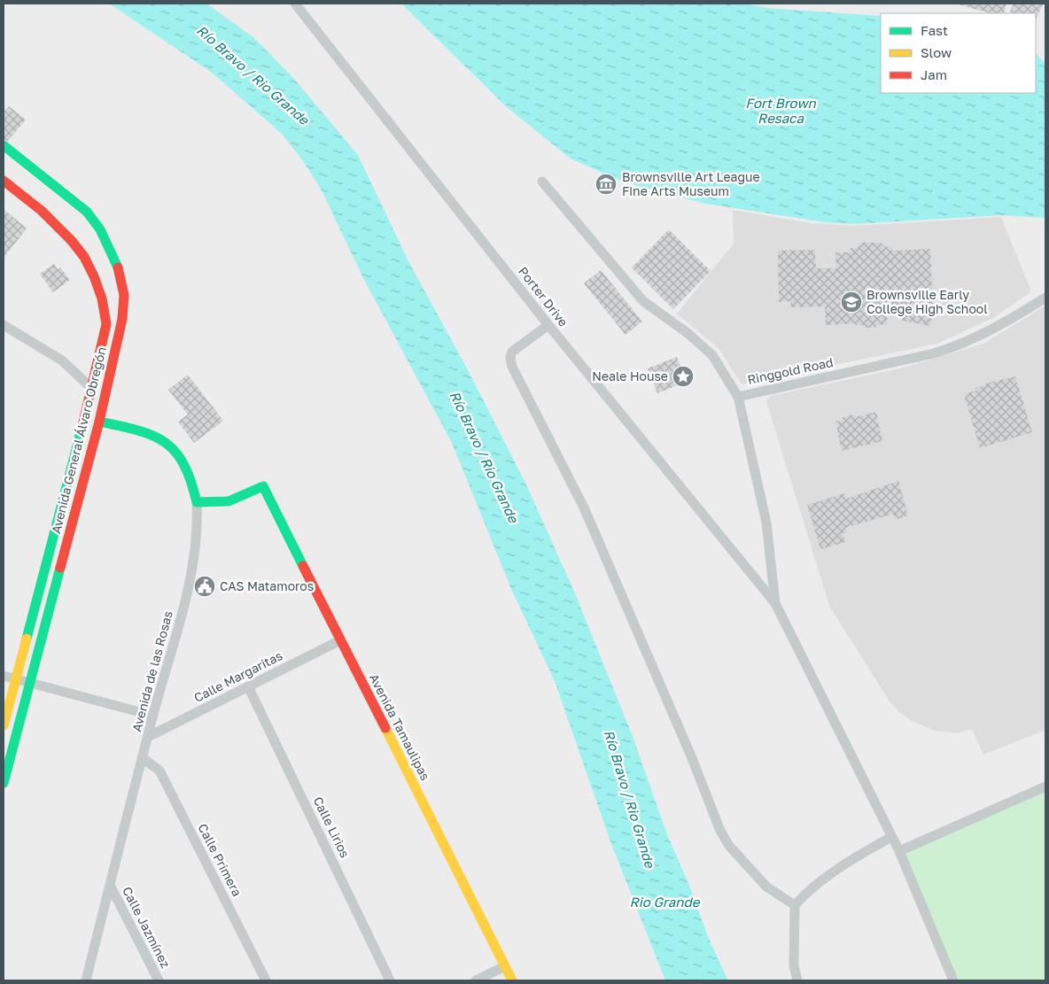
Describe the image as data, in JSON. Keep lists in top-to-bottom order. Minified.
{"streets":{"main road":["Avenida General Álvaro Obregón","Avenida de las Rosas","Avenida Tamaulipas"],"street":["Porter Drive","Ringgold Road","Calle Margaritas","Calle Lirios","Calle Primera","Calle Jazmínez"]},"crossings":[["Avenida General Álvaro Obregón","Avenida de las Rosas"],["Avenida de las Rosas","Calle Margaritas"],["Avenida de las Rosas","Avenida Tamaulipas"],["Avenida de las Rosas","Calle Primera"],["Avenida de las Rosas","Calle Jazmínez"],["Calle Margaritas","Avenida Tamaulipas"],["Calle Margaritas","Calle Lirios"]],"water":["Río Bravo / Rio Grande","Fort Brown Resaca","Rio Grande"],"places":{"museum":["Brownsville Art League Fine Arts Museum"],"school or university":["Brownsville Early College High School"],"place":["Neale House"],"public building":["CAS Matamoros"]},"legend":["Fast","Slow","Jam"]}
